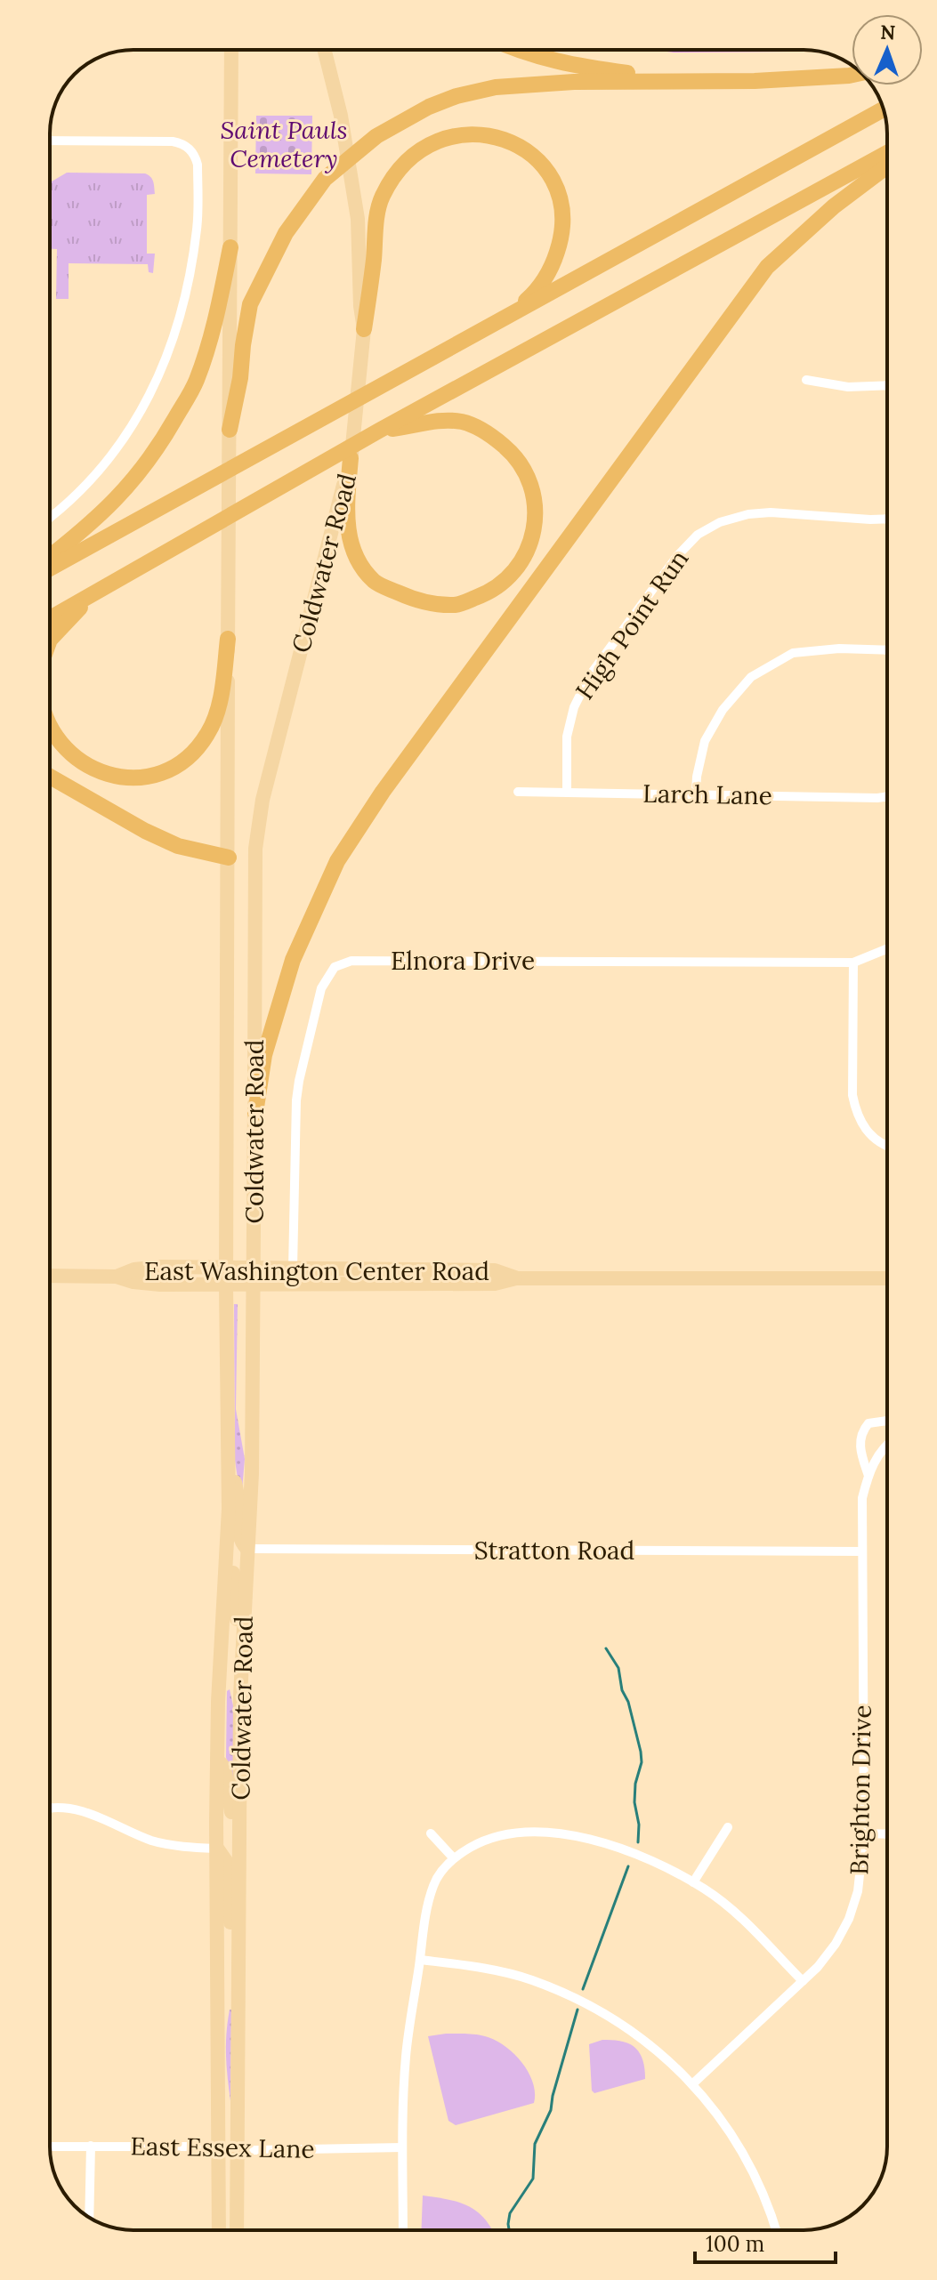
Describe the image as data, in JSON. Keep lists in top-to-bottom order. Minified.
{"streets":{"main road":["Coldwater Road","East Washington Center Road"],"street":["High Point Run","Larch Lane","Elnora Drive","Stratton Road","Brighton Drive","East Essex Lane"]},"crossings":[["Coldwater Road","East Washington Center Road"],["Coldwater Road","Stratton Road"],["Coldwater Road","East Essex Lane"],["High Point Run","Larch Lane"],["Elnora Drive","East Washington Center Road"],["Stratton Road","Brighton Drive"]],"parks":["Saint Pauls Cemetery"],"scale_bar":"100 m","north":"top"}
